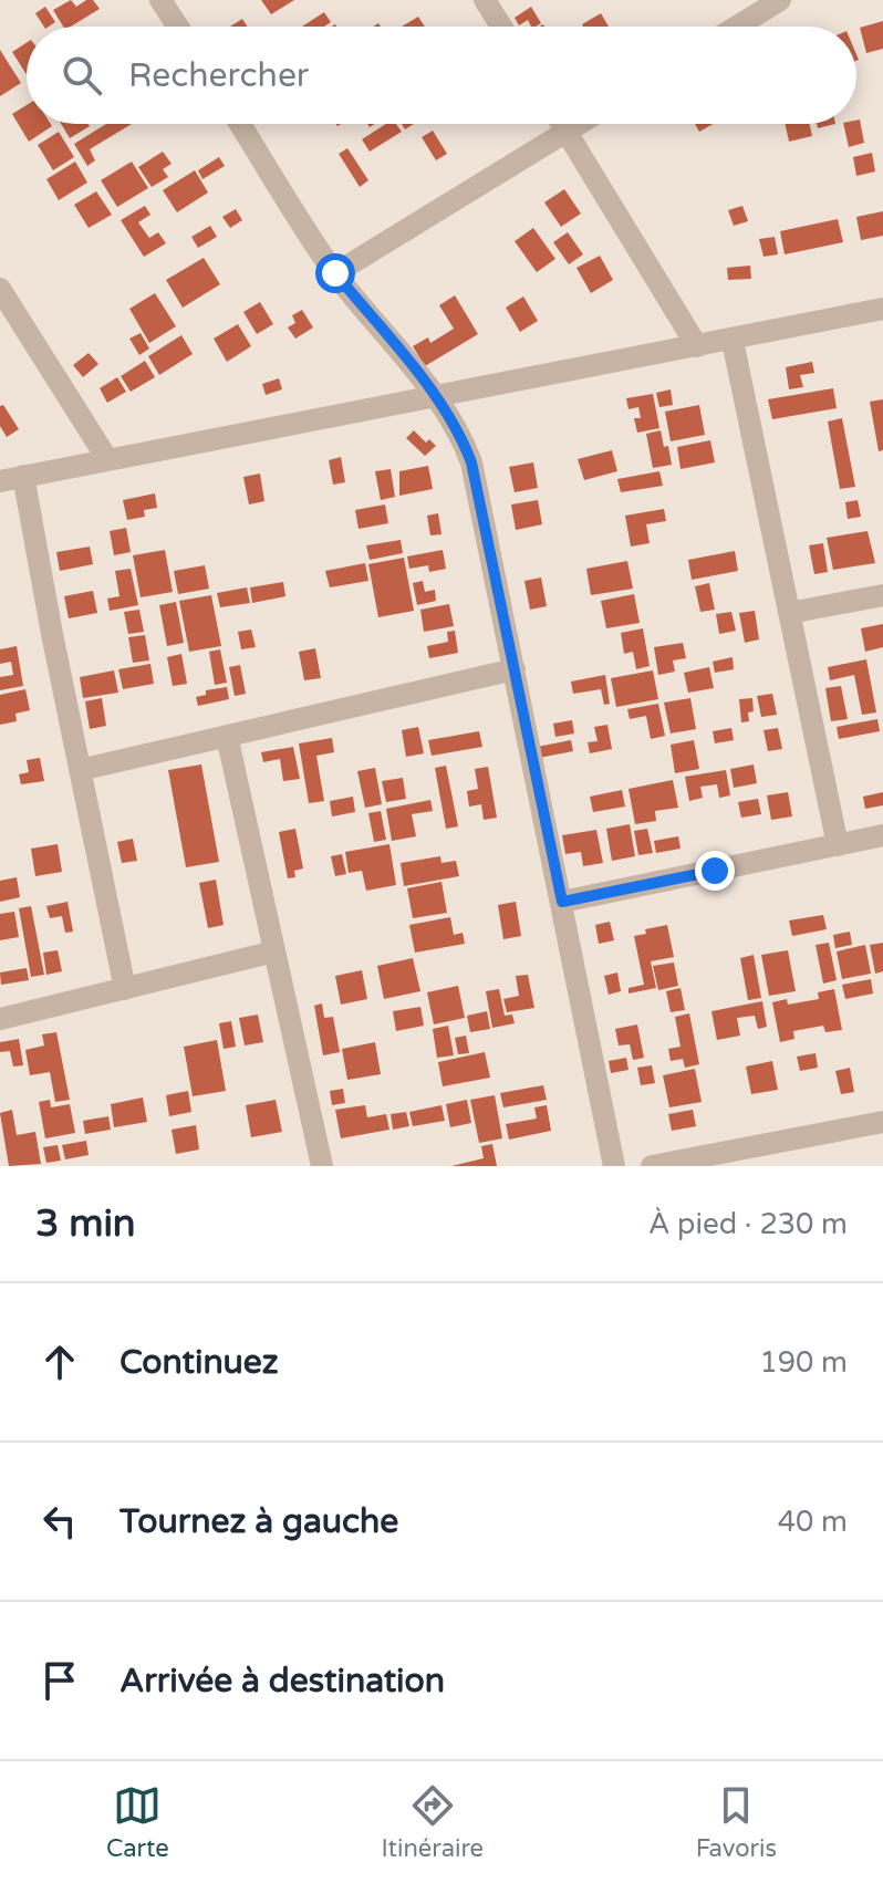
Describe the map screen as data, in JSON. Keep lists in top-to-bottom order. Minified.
{"page":{"search":"Rechercher","heading":["3 min","À pied · 230 m"],"list":[["Continuez","190 m"],["Tournez à gauche","40 m"],"Arrivée à destination"],"nav":["Carte","Itinéraire","Favoris"]}}
